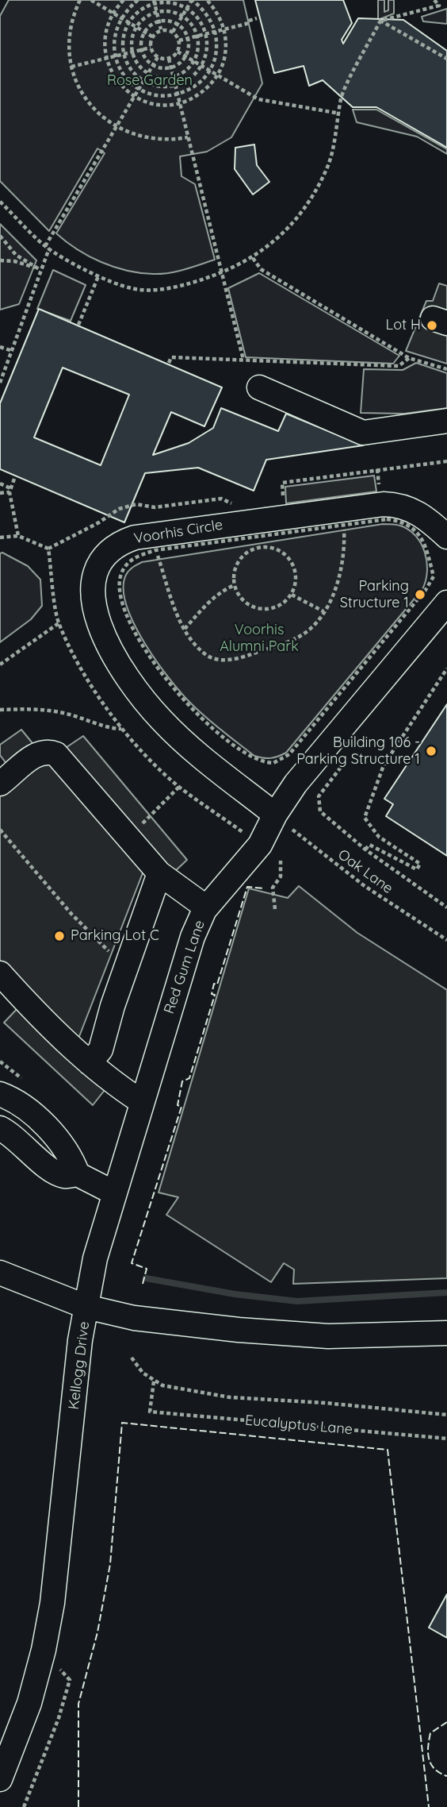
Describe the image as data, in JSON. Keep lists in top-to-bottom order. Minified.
{"streets":{"street":["Voorhis Circle","Red Gum Lane","Kellogg Drive"],"path":["Oak Lane","Eucalyptus Lane"]},"crossings":[["Voorhis Circle","Oak Lane"],["Voorhis Circle","Red Gum Lane"],["Oak Lane","Red Gum Lane"],["Red Gum Lane","Kellogg Drive"]],"parks":["Rose Garden","Voorhis Alumni Park"],"places":["Lot H","Parking Structure 1","Building 106 - Parking Structure 1","Parking Lot C"]}
